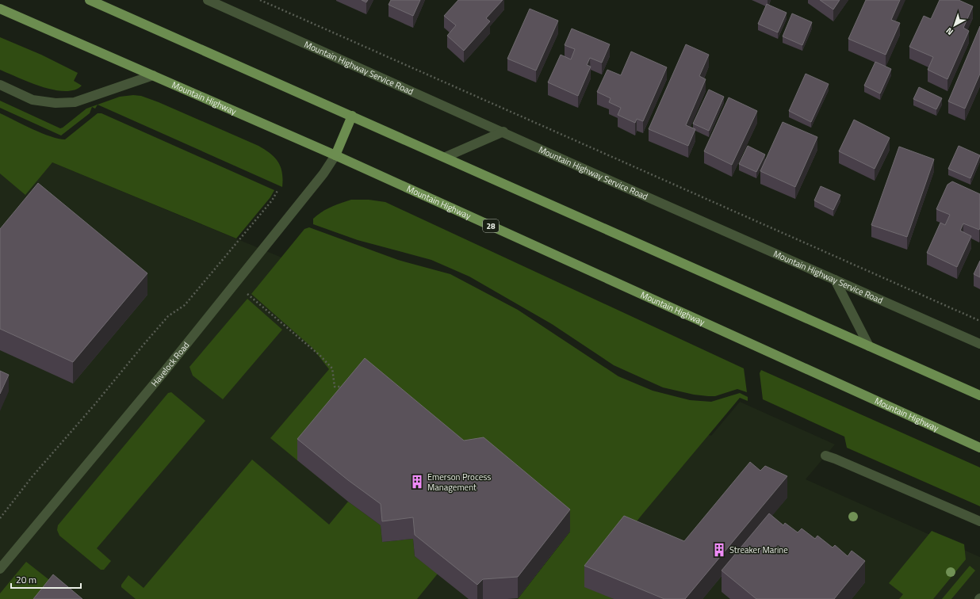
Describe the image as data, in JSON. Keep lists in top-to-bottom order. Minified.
{"streets":{"main road":["Mountain Highway","28"],"street":["Mountain Highway Service Road","Havelock Road"]},"crossings":[["Mountain Highway","Havelock Road"]],"places":{"building":["Emerson Process Management","Streaker Marine"]},"scale_bar":"20 m","north":"bottom left"}
